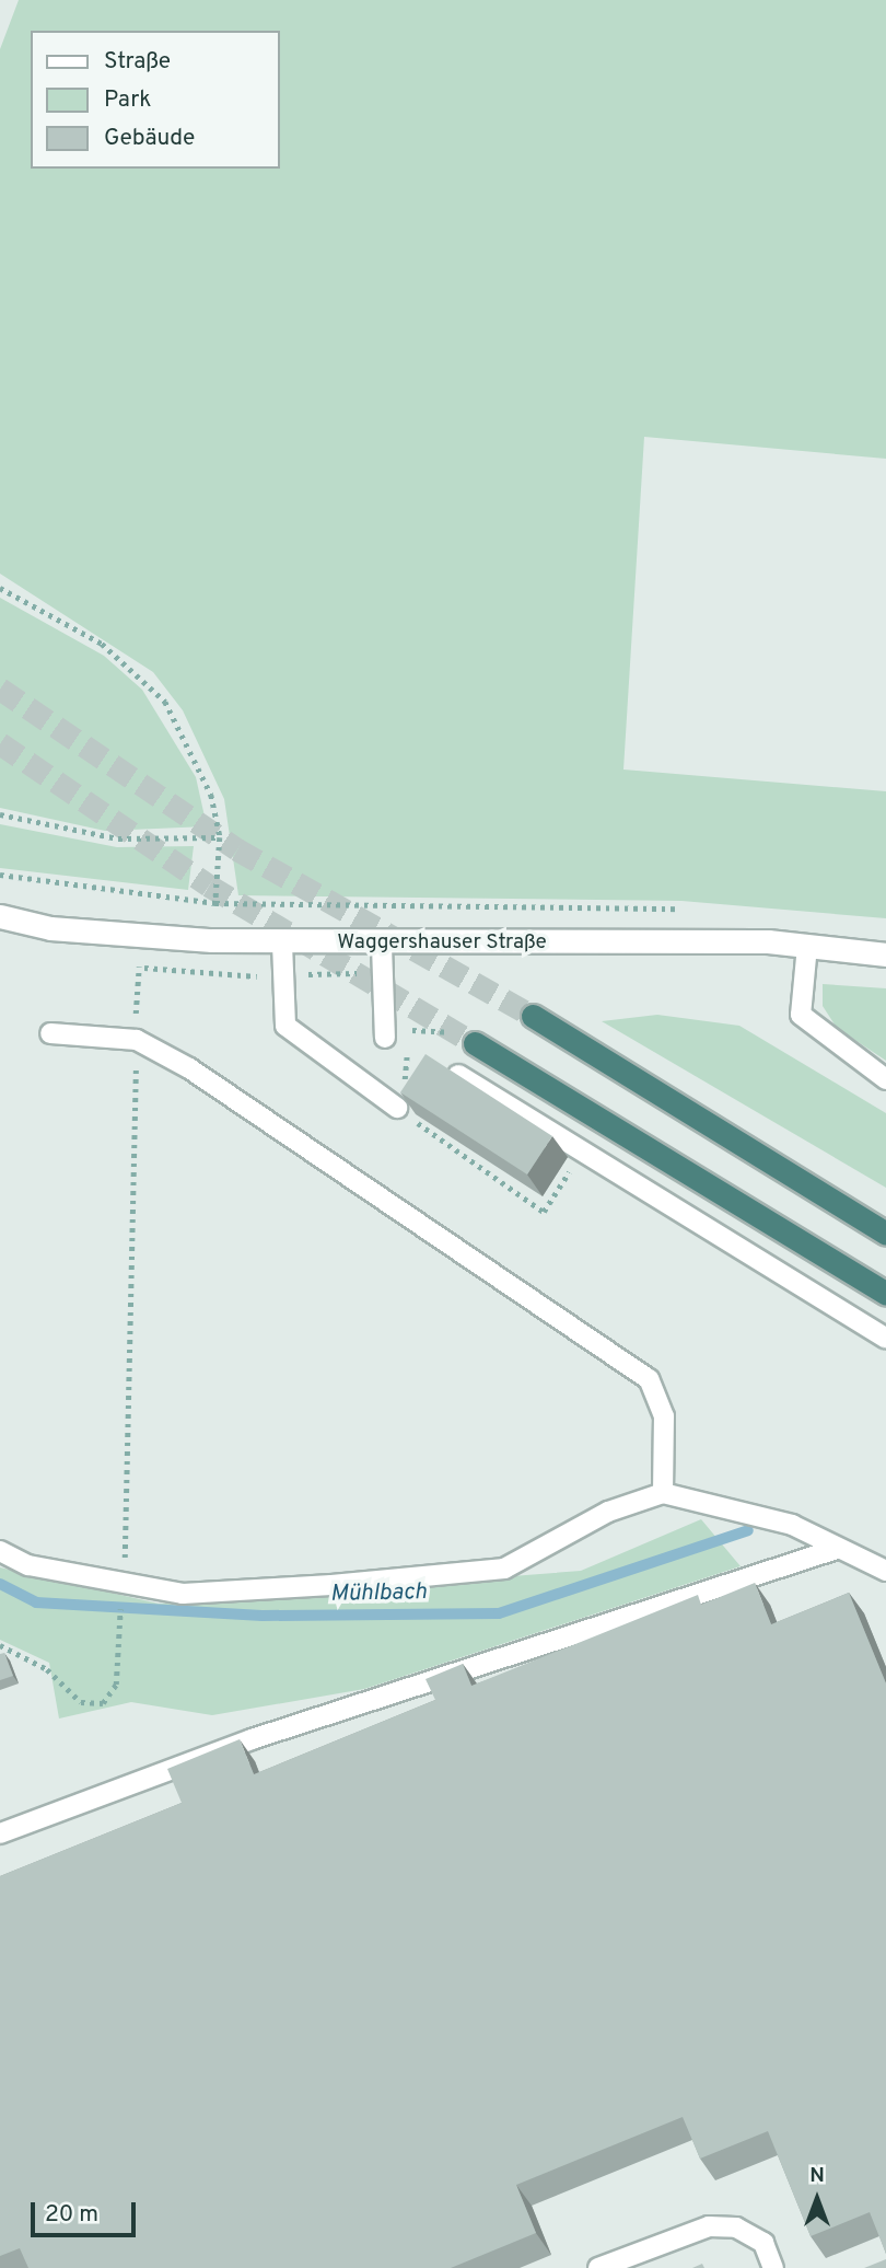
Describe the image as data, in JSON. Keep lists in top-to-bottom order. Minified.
{"streets":{"street":["Waggershauser Straße"]},"water":["Mühlbach"],"legend":["Straße","Park","Gebäude"],"scale_bar":"20 m","north":"top"}
